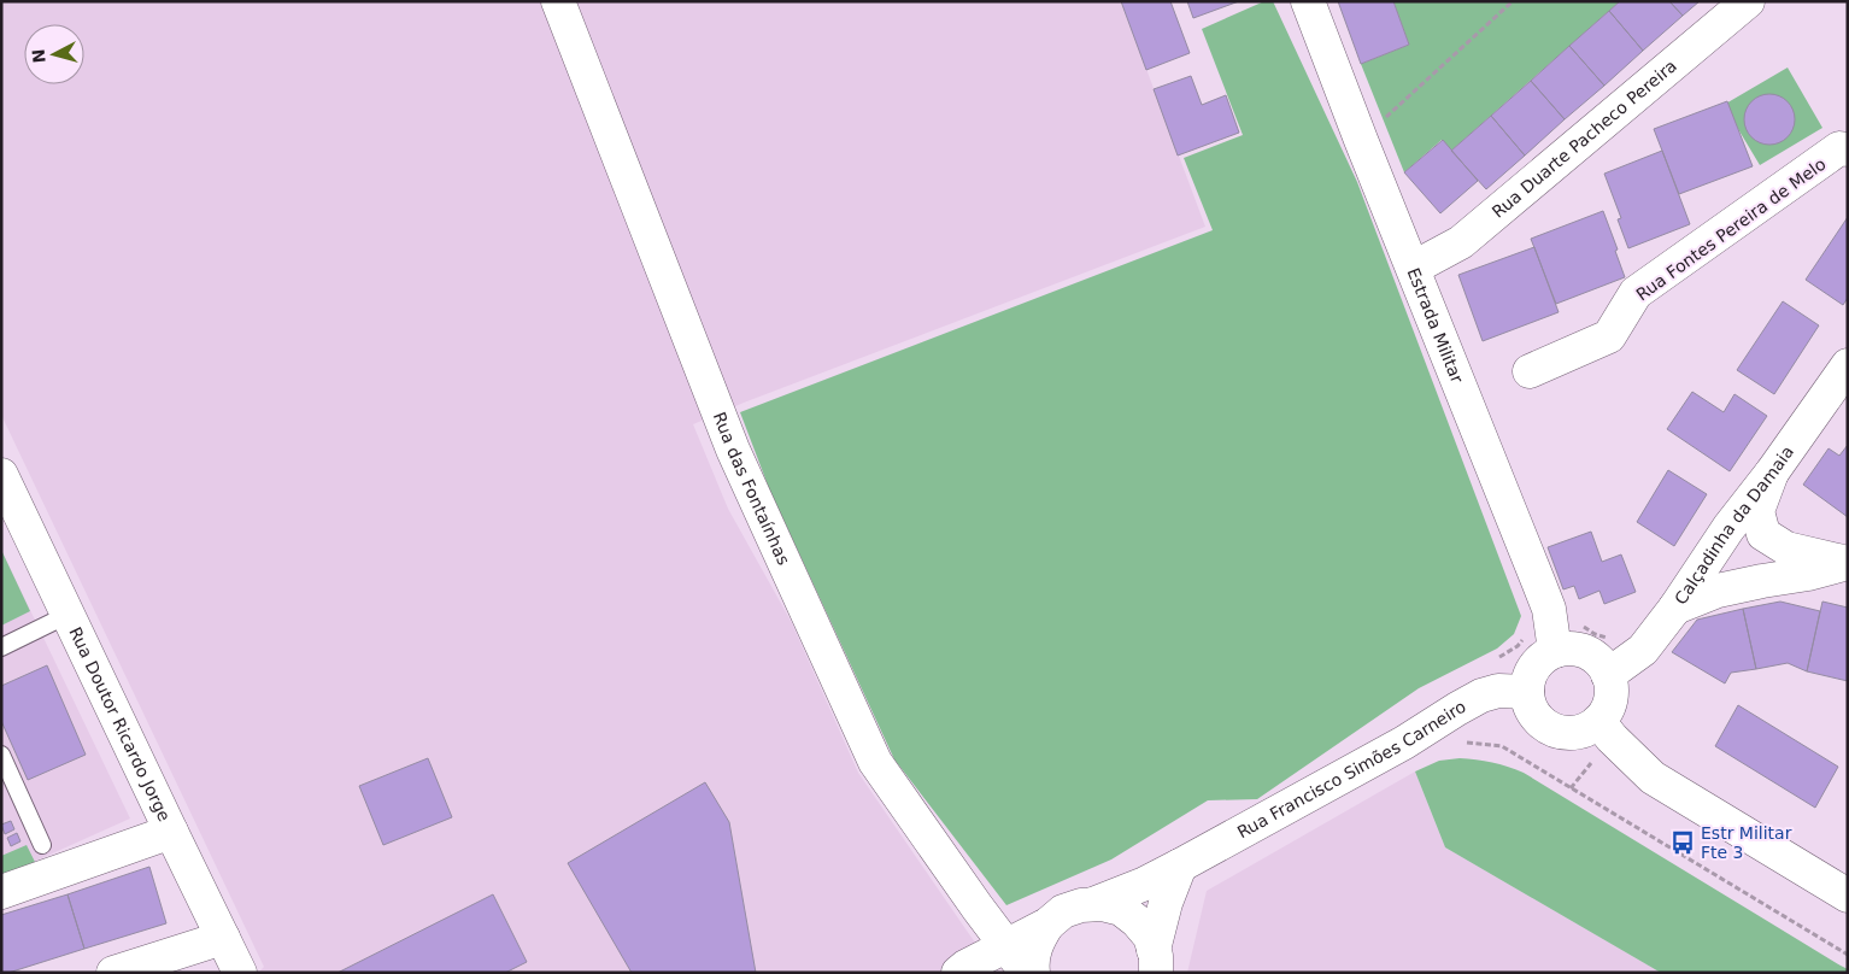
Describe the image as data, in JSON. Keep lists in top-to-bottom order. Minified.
{"streets":{"street":["Rua Duarte Pacheco Pereira","Rua Fontes Pereira de Melo","Estrada Militar","Rua das Fontaínhas","Calçadinha da Damaia","Rua Doutor Ricardo Jorge","Rua Francisco Simões Carneiro"]},"crossings":[["Rua Duarte Pacheco Pereira","Estrada Militar"],["Estrada Militar","Calçadinha da Damaia"],["Estrada Militar","Rua Francisco Simões Carneiro"],["Rua das Fontaínhas","Rua Francisco Simões Carneiro"],["Calçadinha da Damaia","Rua Francisco Simões Carneiro"]],"places":{"bus stop":["Estr Militar Fte 3"]},"north":"left"}
